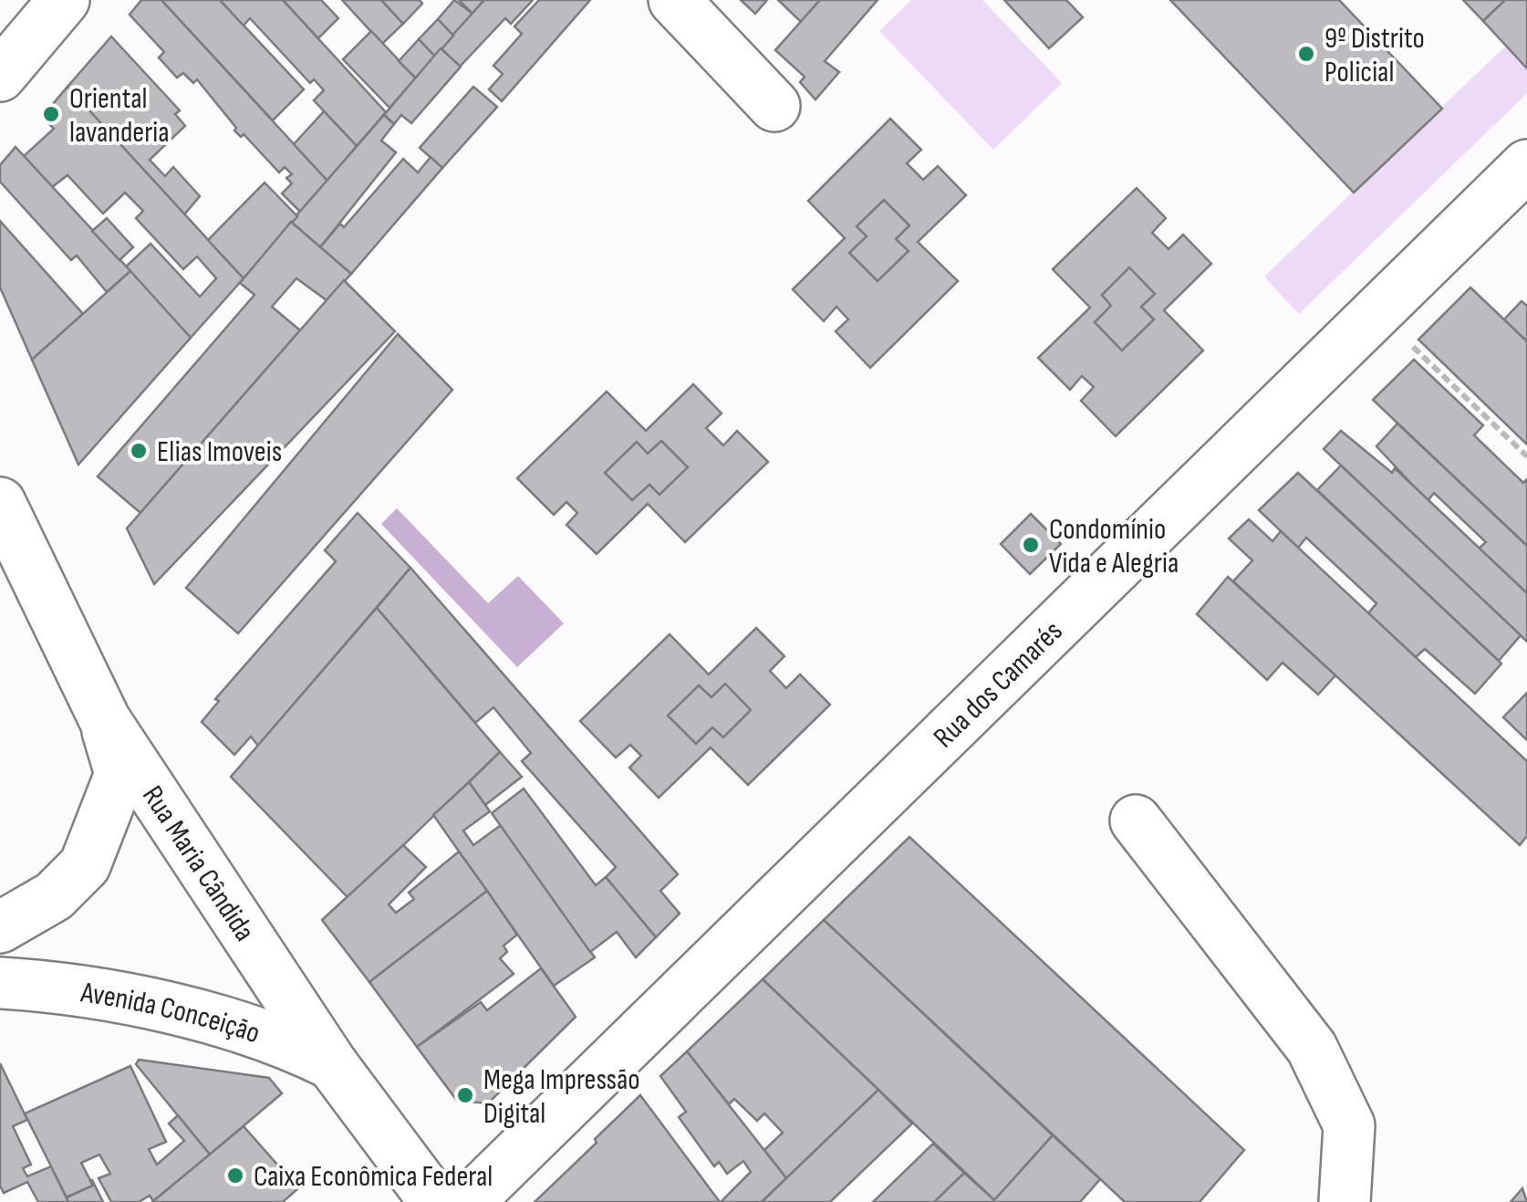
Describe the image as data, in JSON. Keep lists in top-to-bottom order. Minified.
{"streets":{"street":["Rua dos Camarés","Rua Maria Cândida","Avenida Conceição"]},"crossings":[["Rua Maria Cândida","Avenida Conceição"]],"places":["9º Distrito Policial","Oriental lavanderia","Elias Imoveis","Condomínio Vida e Alegria","Mega Impressão Digital","Caixa Econômica Federal"]}
